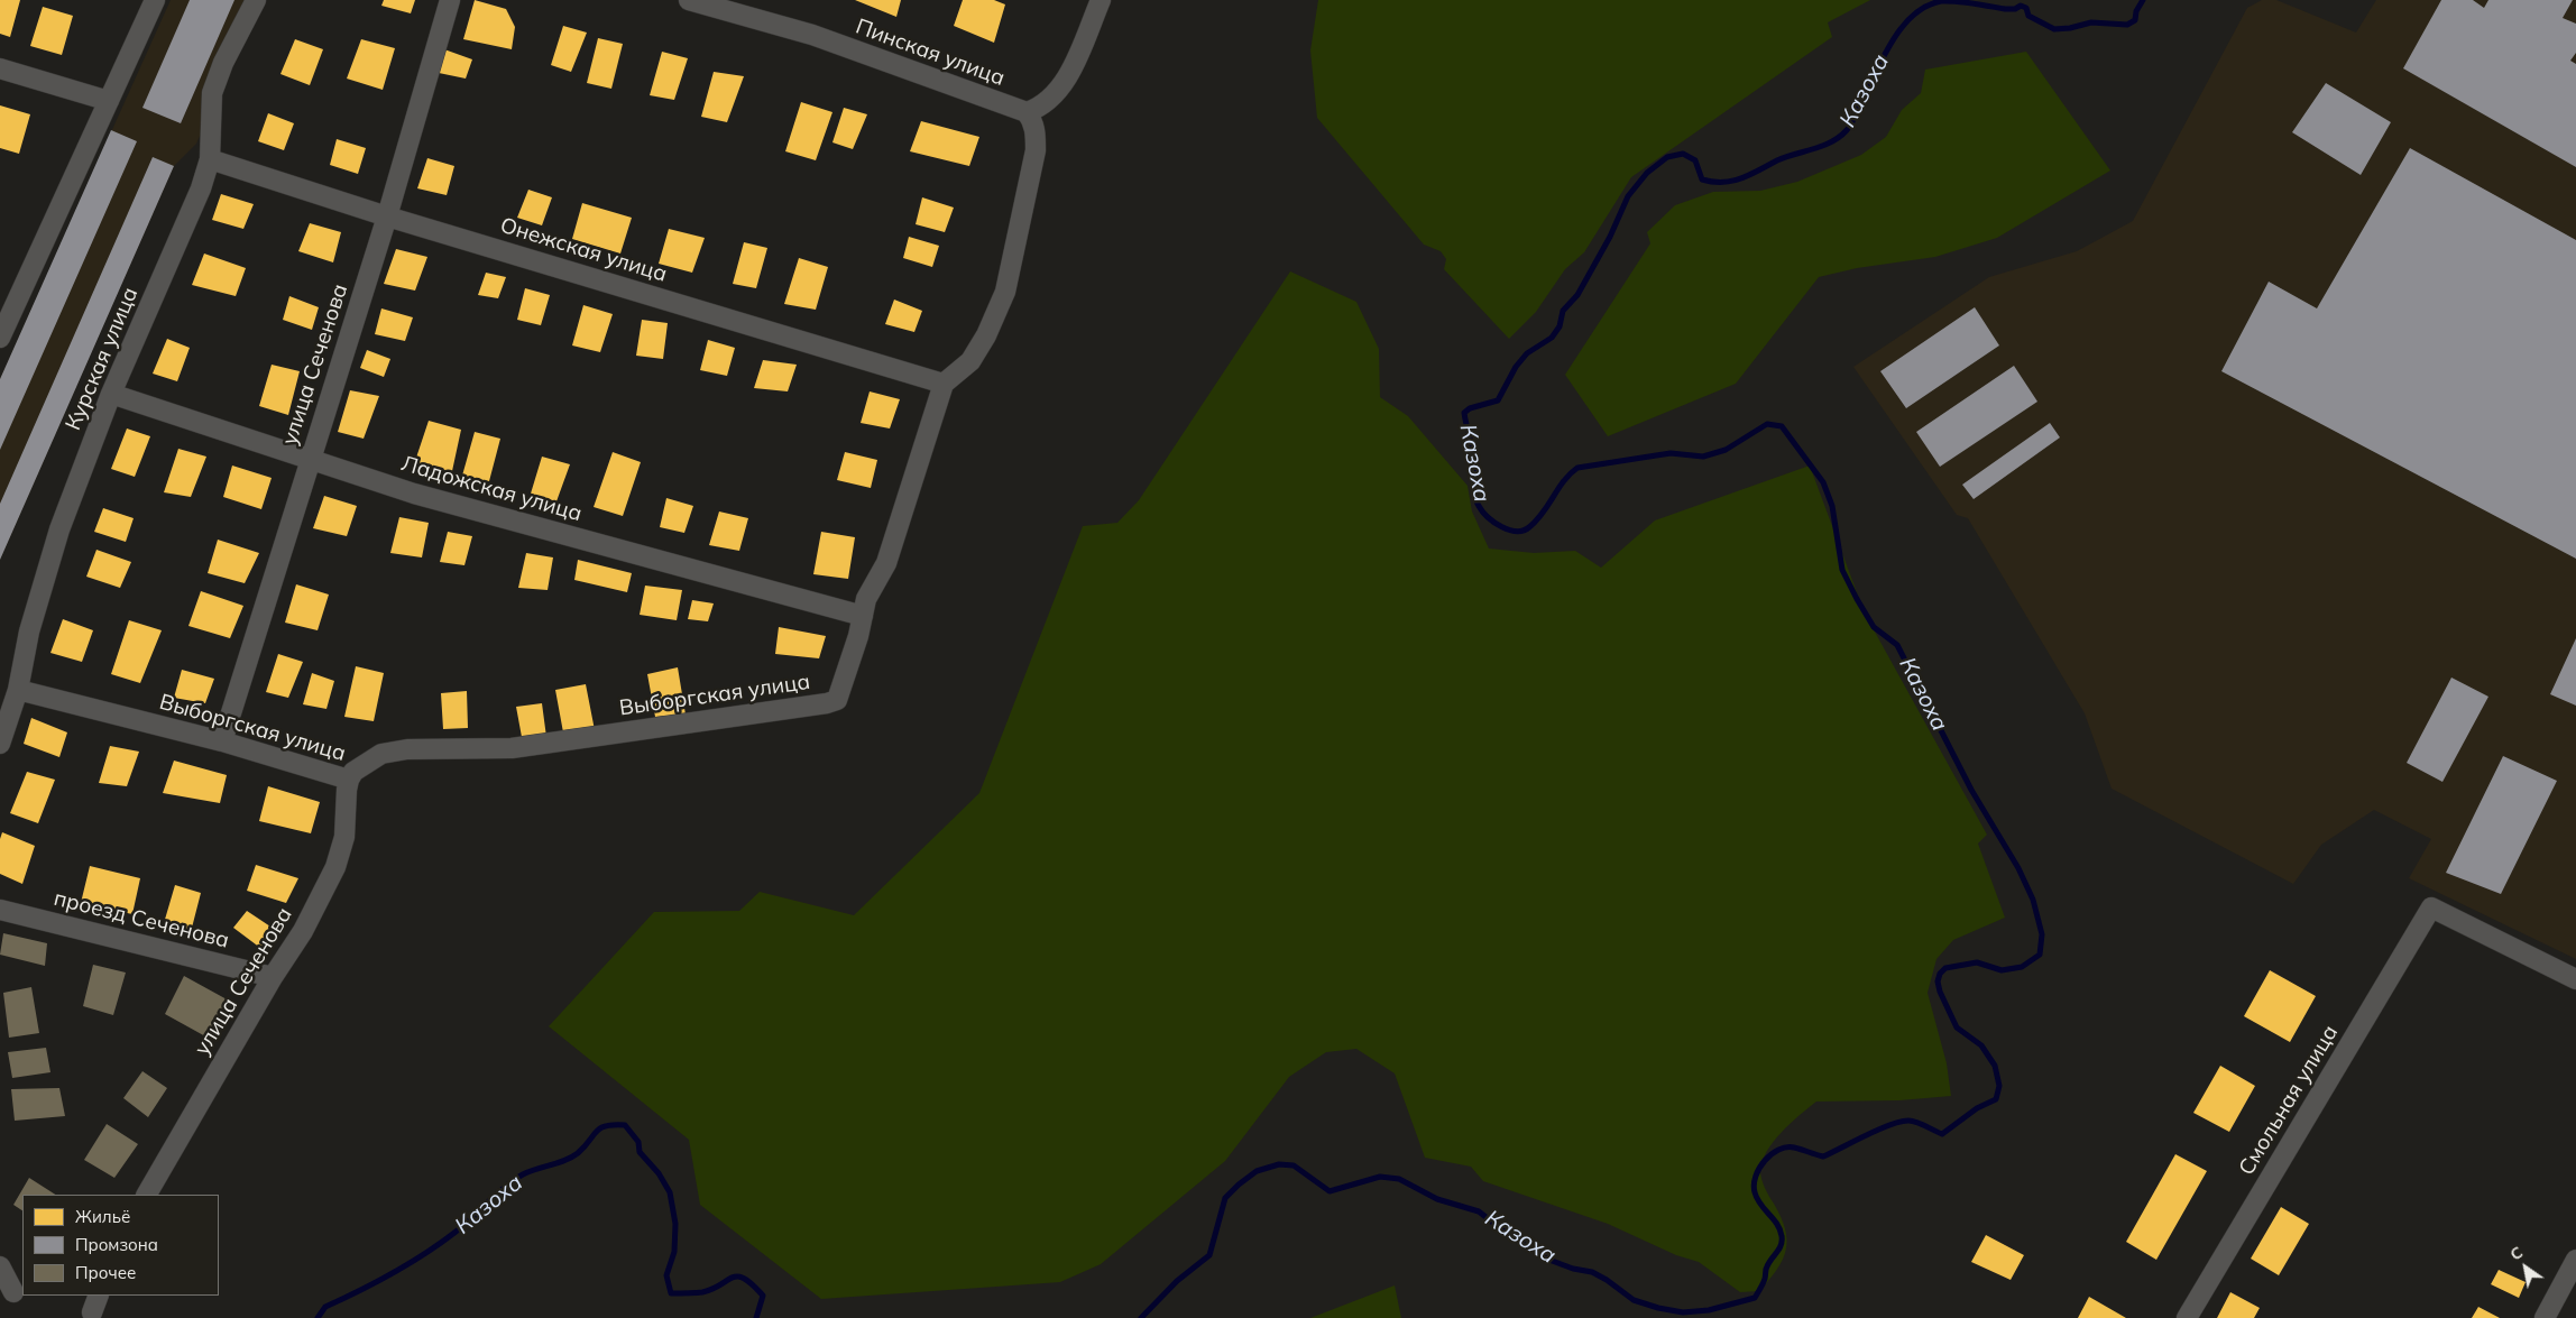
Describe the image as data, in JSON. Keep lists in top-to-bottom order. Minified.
{"streets":{"street":["Пинская улица","Онежская улица","Курская улица","улица Сеченова","Ладожская улица","Выборгская улица","проезд Сеченова","Смольная улица"]},"crossings":[["Онежская улица","Курская улица"],["Онежская улица","улица Сеченова"],["Онежская улица","Выборгская улица"],["Курская улица","Ладожская улица"],["Курская улица","Выборгская улица"],["улица Сеченова","Ладожская улица"],["улица Сеченова","Выборгская улица"],["улица Сеченова","проезд Сеченова"],["Ладожская улица","Выборгская улица"]],"water":["Казоха"],"legend":["Жильё","Промзона","Прочее"],"north":"top left"}
